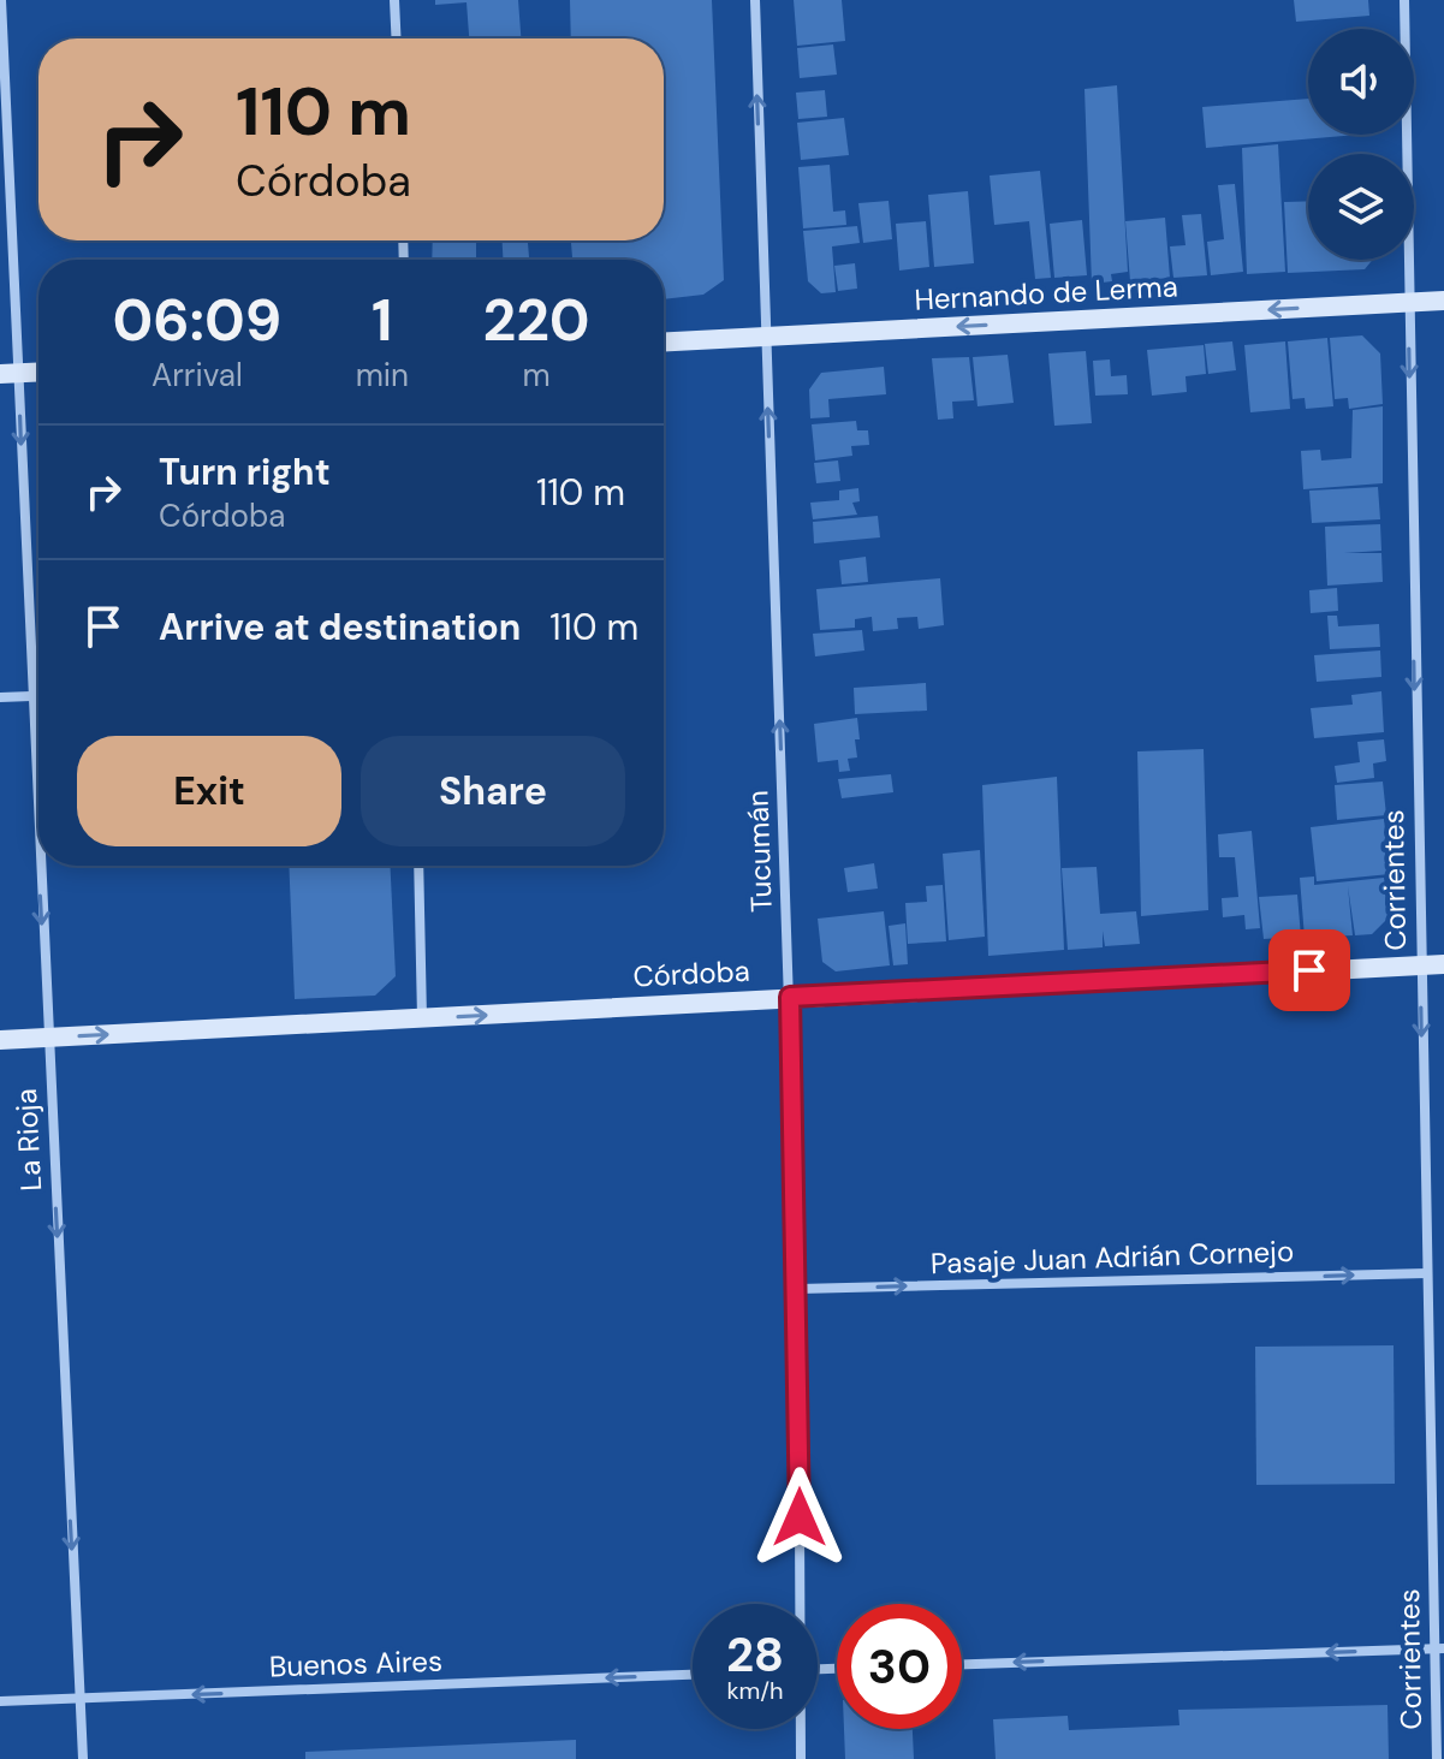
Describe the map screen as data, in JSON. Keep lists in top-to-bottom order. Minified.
{"streets":{"main road":["Hernando de Lerma","Córdoba"],"street":["Tucumán","Corrientes","La Rioja","Pasaje Juan Adrián Cornejo","Buenos Aires"]},"crossings":[["Hernando de Lerma","Tucumán"],["Hernando de Lerma","Corrientes"],["Tucumán","Córdoba"],["Tucumán","Pasaje Juan Adrián Cornejo"],["Corrientes","Córdoba"],["Corrientes","Pasaje Juan Adrián Cornejo"],["Córdoba","La Rioja"],["La Rioja","Buenos Aires"]],"one_way":["Hernando de Lerma","Tucumán","Corrientes","Córdoba","La Rioja","Pasaje Juan Adrián Cornejo","Buenos Aires"],"page":{"turn":["110 m","Córdoba"],"eta":["06:09","Arrival","1","min","220","m"],"list":[{"name":"Turn right","note":"Córdoba","value":"110 m"},{"name":"Arrive at destination","value":"110 m"}],"buttons":["Exit","Share"],"speed":"28 km/h","limit":"30"}}
